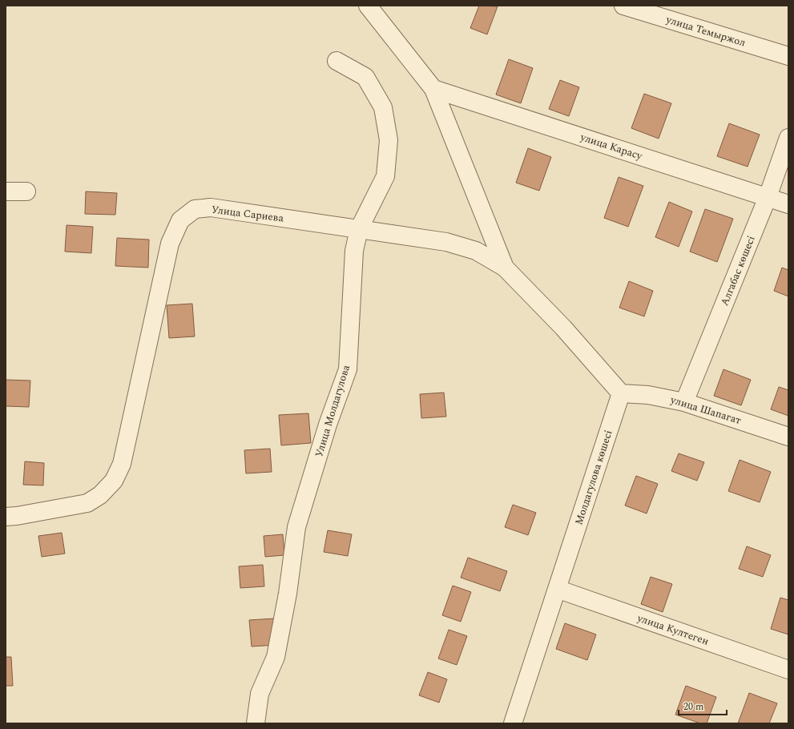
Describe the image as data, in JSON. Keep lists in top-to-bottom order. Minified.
{"streets":{"street":["улица Темыржол","улица Карасу","Улица Сариева","Алгабас көшесі","улица Шапагат","Улица Молдагулова","Молдагулова көшесі","улица Култеген"]},"crossings":[["улица Карасу","Алгабас көшесі"],["Улица Сариева","Улица Молдагулова"],["Алгабас көшесі","улица Шапагат"],["улица Шапагат","Молдагулова көшесі"],["Молдагулова көшесі","улица Култеген"]],"scale_bar":"20 m"}
